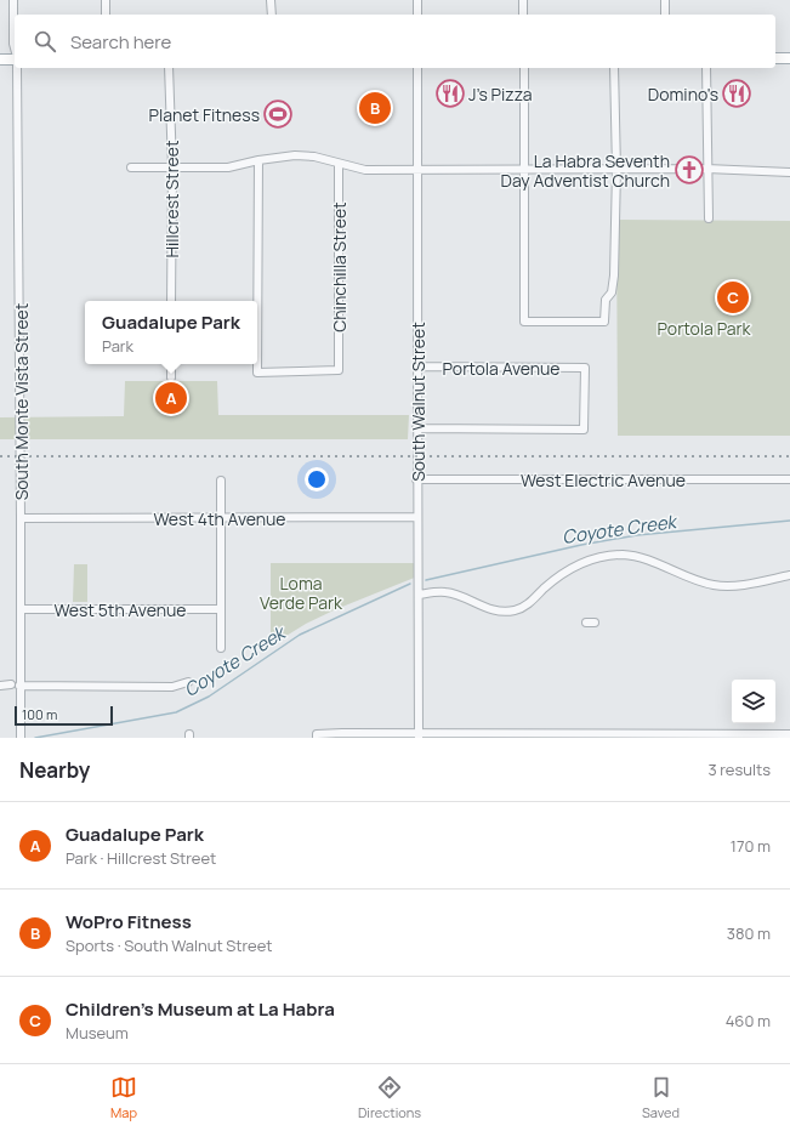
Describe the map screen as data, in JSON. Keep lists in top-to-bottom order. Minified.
{"streets":{"street":["Hillcrest Street","Chinchilla Street","Portola Avenue","South Monte Vista Street","South Walnut Street","West Electric Avenue","West 4th Avenue","West 5th Avenue"]},"crossings":[["Portola Avenue","South Walnut Street"],["South Monte Vista Street","West 4th Avenue"],["South Monte Vista Street","West 5th Avenue"],["South Walnut Street","West Electric Avenue"],["South Walnut Street","West 4th Avenue"]],"water":["Coyote Creek"],"parks":["Portola Park","Loma Verde Park"],"places":{"restaurant":["J's Pizza","Domino's"],"sports":["Planet Fitness"],"church":["La Habra Seventh Day Adventist Church"]},"scale_bar":"100 m","page":{"search":"Search here","pins":["B","C","A"],"popup":["Guadalupe Park","Park"],"scale":"100 m","heading":["Nearby","3 results"],"list":[{"mark":"A","name":"Guadalupe Park","note":"Park · Hillcrest Street","value":"170 m"},{"mark":"B","name":"WoPro Fitness","note":"Sports · South Walnut Street","value":"380 m"},{"mark":"C","name":"Children's Museum at La Habra","note":"Museum","value":"460 m"}],"nav":["Map","Directions","Saved"]}}
